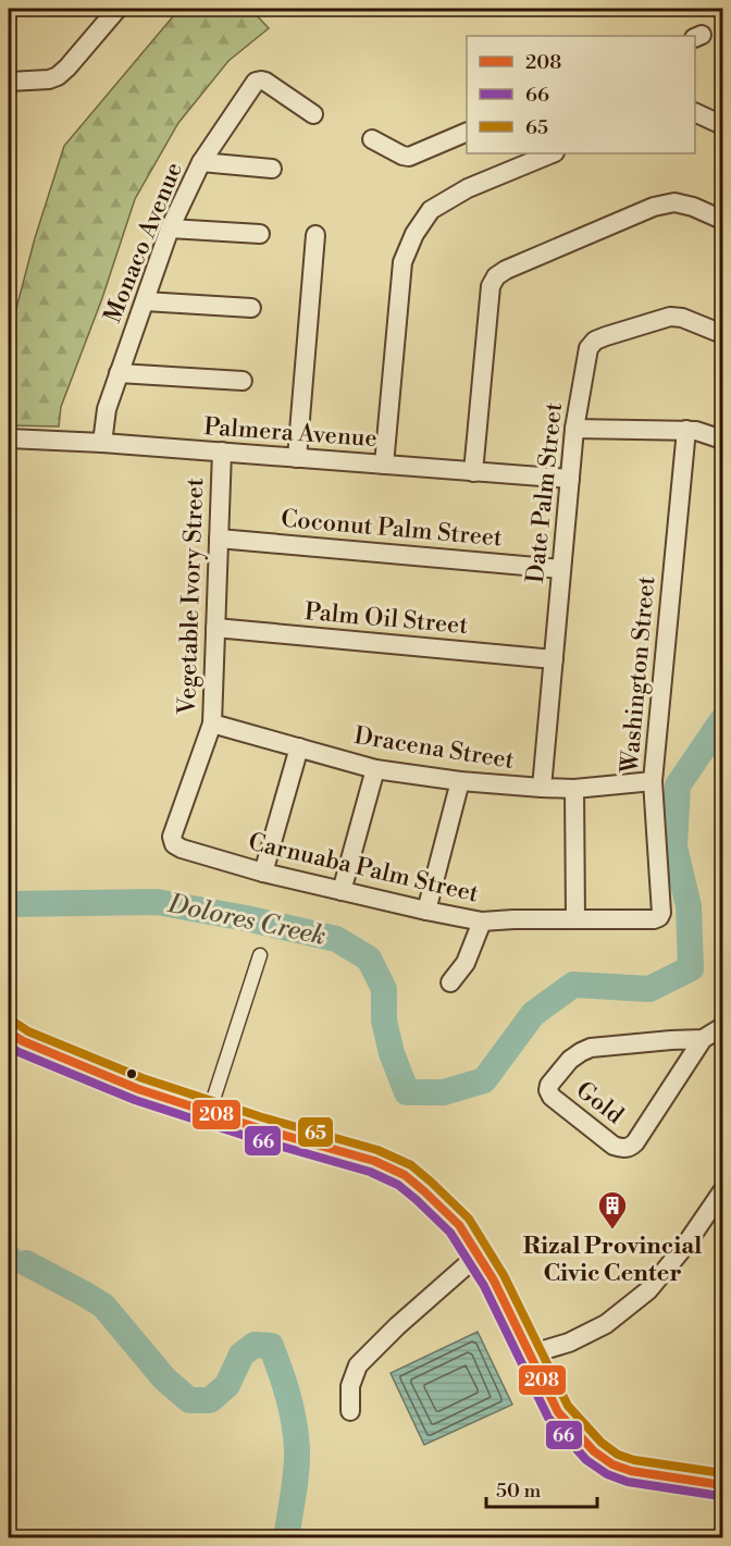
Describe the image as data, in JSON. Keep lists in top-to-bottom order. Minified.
{"streets":{"street":["Monaco Avenue","Palmera Avenue","Date Palm Street","Coconut Palm Street","Vegetable Ivory Street","Palm Oil Street","Washington Street","Dracena Street","Carnuaba Palm Street","Gold"]},"crossings":[["Monaco Avenue","Palmera Avenue"],["Palmera Avenue","Date Palm Street"],["Palmera Avenue","Vegetable Ivory Street"],["Date Palm Street","Coconut Palm Street"],["Date Palm Street","Palm Oil Street"],["Date Palm Street","Dracena Street"],["Coconut Palm Street","Vegetable Ivory Street"],["Vegetable Ivory Street","Palm Oil Street"],["Vegetable Ivory Street","Dracena Street"],["Vegetable Ivory Street","Carnuaba Palm Street"],["Washington Street","Dracena Street"],["Washington Street","Carnuaba Palm Street"]],"water":["Dolores Creek"],"places":{"building":["Rizal Provincial Civic Center"]},"lines":["transit line 65","transit line 208","transit line 66"],"legend":["208","66","65"],"scale_bar":"50 m"}
